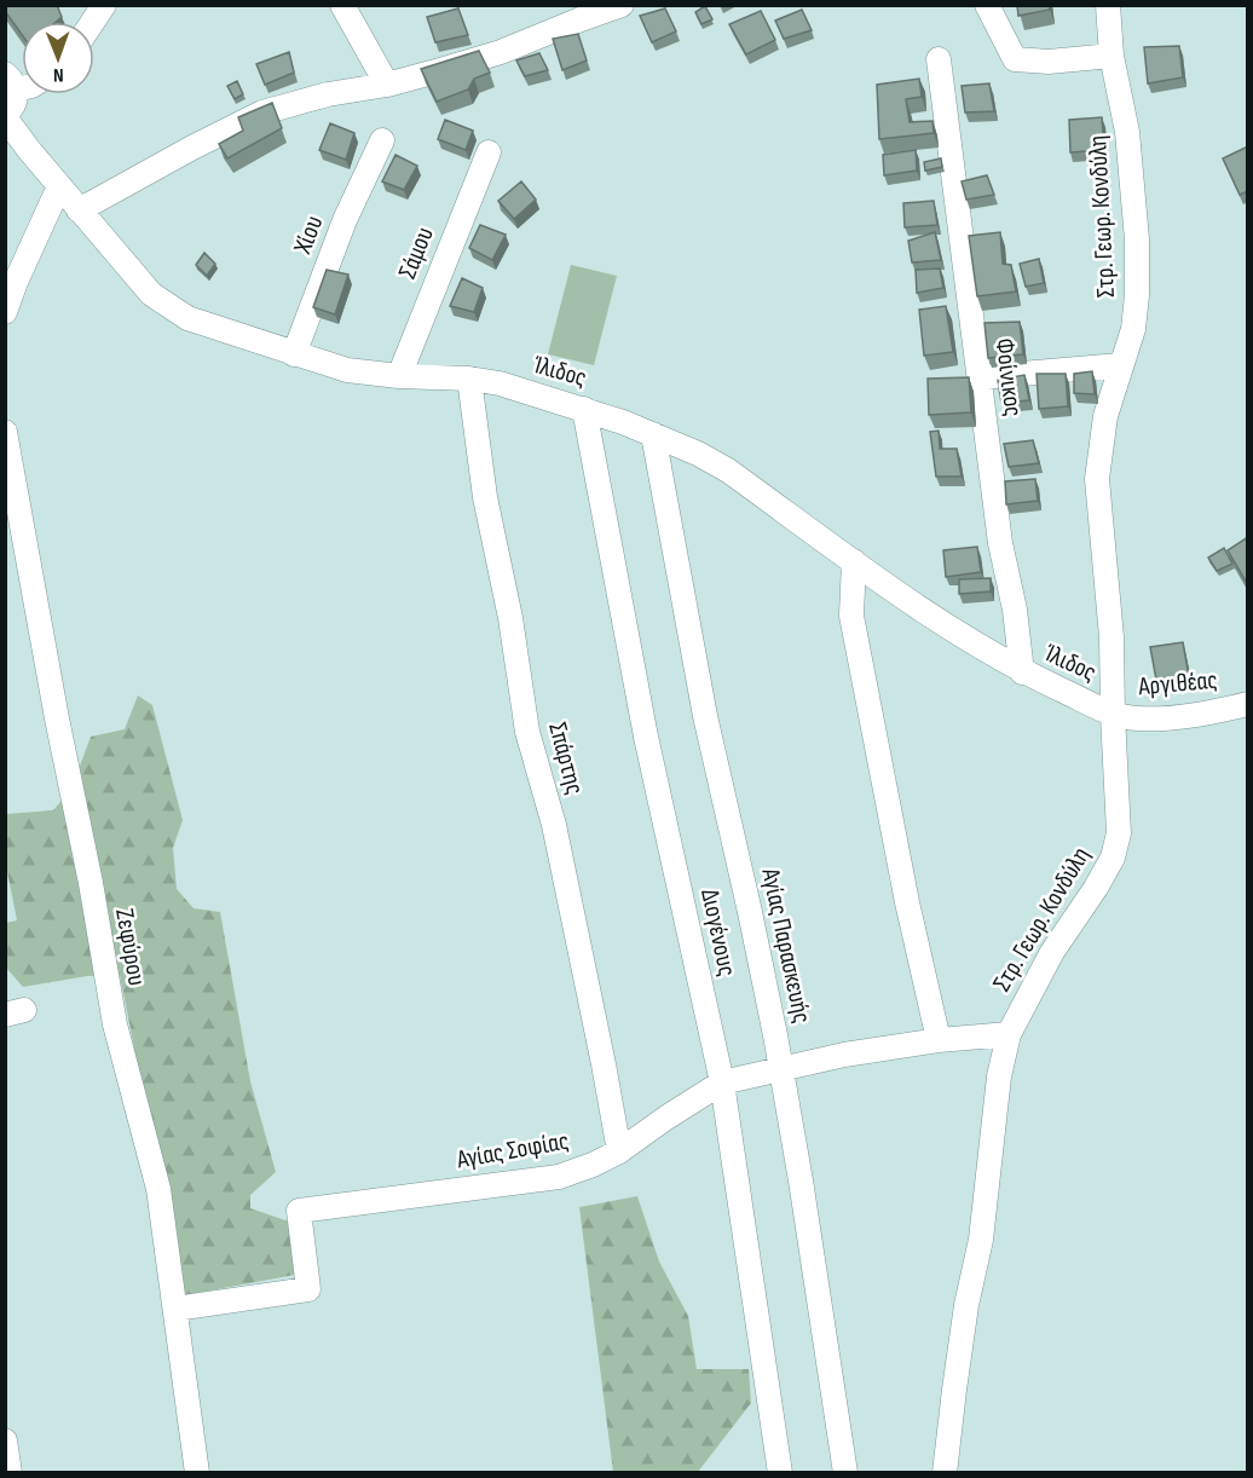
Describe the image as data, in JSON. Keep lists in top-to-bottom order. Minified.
{"streets":{"street":["Στρ. Γεωρ. Κονδύλη","Χίου","Σάμου","Ίλιδος","Φοίνικος","Αργιθέας","Σπάρτης","Διογένους","Αγίας Παρασκευής","Ζεφύρου","Αγίας Σοφίας"]},"crossings":[["Στρ. Γεωρ. Κονδύλη","Ίλιδος"],["Στρ. Γεωρ. Κονδύλη","Αργιθέας"],["Στρ. Γεωρ. Κονδύλη","Αγίας Σοφίας"],["Χίου","Ίλιδος"],["Σάμου","Ίλιδος"],["Ίλιδος","Φοίνικος"],["Ίλιδος","Αργιθέας"],["Ίλιδος","Σπάρτης"],["Ίλιδος","Διογένους"],["Ίλιδος","Αγίας Παρασκευής"],["Σπάρτης","Αγίας Σοφίας"],["Διογένους","Αγίας Σοφίας"],["Αγίας Παρασκευής","Αγίας Σοφίας"],["Ζεφύρου","Αγίας Σοφίας"]],"north":"bottom"}
